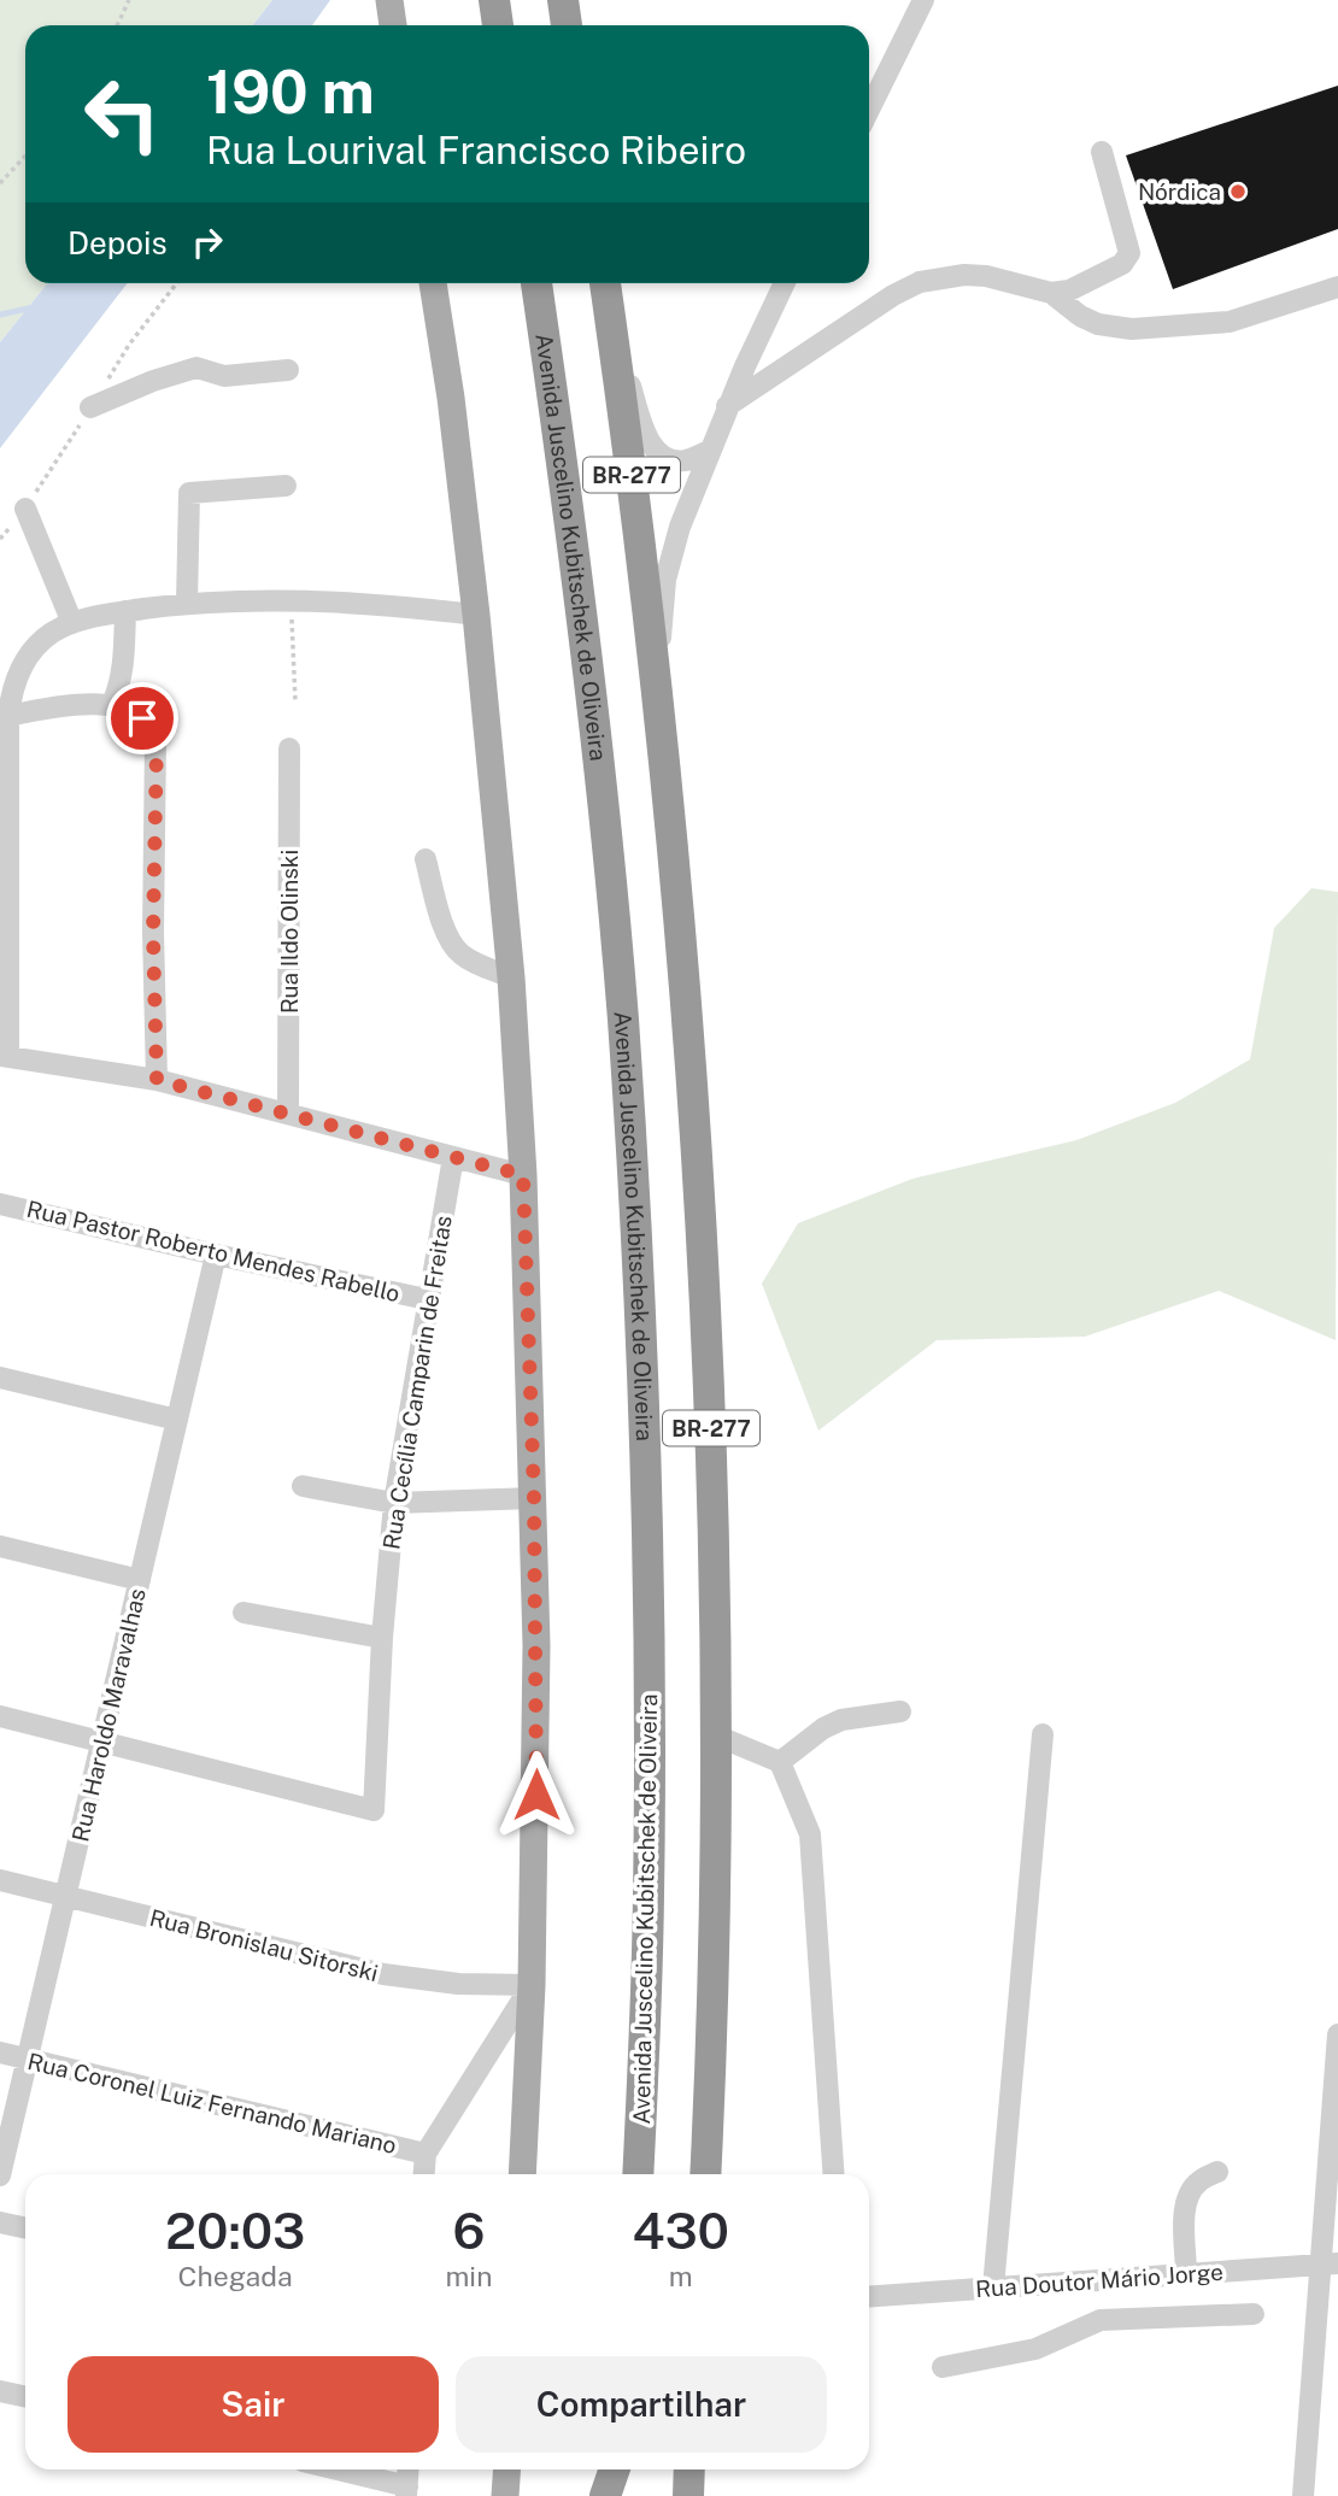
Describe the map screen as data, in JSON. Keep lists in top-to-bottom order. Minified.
{"streets":{"highway":["BR-277","Avenida Juscelino Kubitschek de Oliveira"],"street":["Rua Ildo Olinski","Rua Pastor Roberto Mendes Rabello","Rua Cecília Camparin de Freitas","Rua Haroldo Maravalhas","Rua Bronislau Sitorski","Rua Coronel Luiz Fernando Mariano","Rua Doutor Mário Jorge"]},"crossings":[["Rua Pastor Roberto Mendes Rabello","Rua Cecília Camparin de Freitas"],["Rua Pastor Roberto Mendes Rabello","Rua Haroldo Maravalhas"],["Rua Cecília Camparin de Freitas","Rua Haroldo Maravalhas"],["Rua Haroldo Maravalhas","Rua Bronislau Sitorski"],["Rua Haroldo Maravalhas","Rua Coronel Luiz Fernando Mariano"]],"places":["Nórdica"],"page":{"turn":["190 m","Rua Lourival Francisco Ribeiro"],"then":"Depois","eta":["20:03","Chegada","6","min","430","m"],"buttons":["Sair","Compartilhar"]}}
